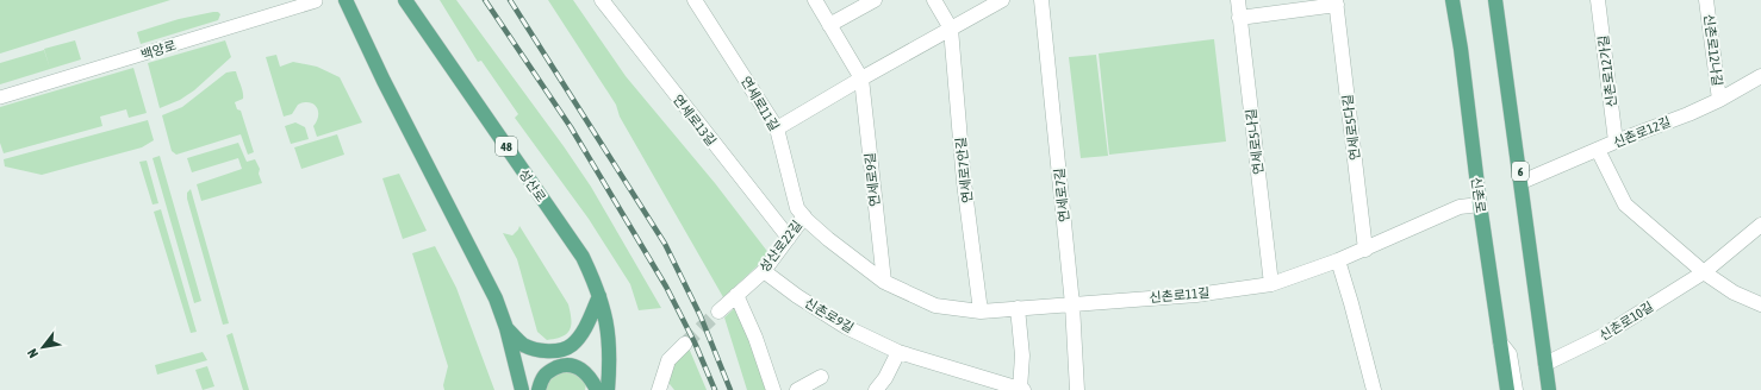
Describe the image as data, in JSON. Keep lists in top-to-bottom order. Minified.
{"streets":{"main road":["48","6","성산로","신촌로"],"street":["백양로","신촌로12나길","신촌로12가길","연세로11길","연세로13길","연세로5다길","신촌로12길","연세로5나길","연세로7안길","연세로9길","연세로7길","성산로22길","신촌로11길","신촌로9길","신촌로10길"]},"crossings":[["신촌로12나길","신촌로12길"],["신촌로12가길","신촌로12길"],["연세로11길","성산로22길"],["연세로11길","신촌로11길"],["연세로13길","성산로22길"],["연세로5다길","연세로5나길"],["연세로5다길","신촌로11길"],["신촌로12길","6"],["연세로5나길","신촌로11길"],["연세로7안길","신촌로11길"],["6","신촌로10길"],["연세로9길","신촌로11길"],["연세로7길","신촌로11길"],["신촌로","신촌로11길"],["성산로22길","신촌로11길"],["성산로22길","신촌로9길"]],"north":"bottom left"}
